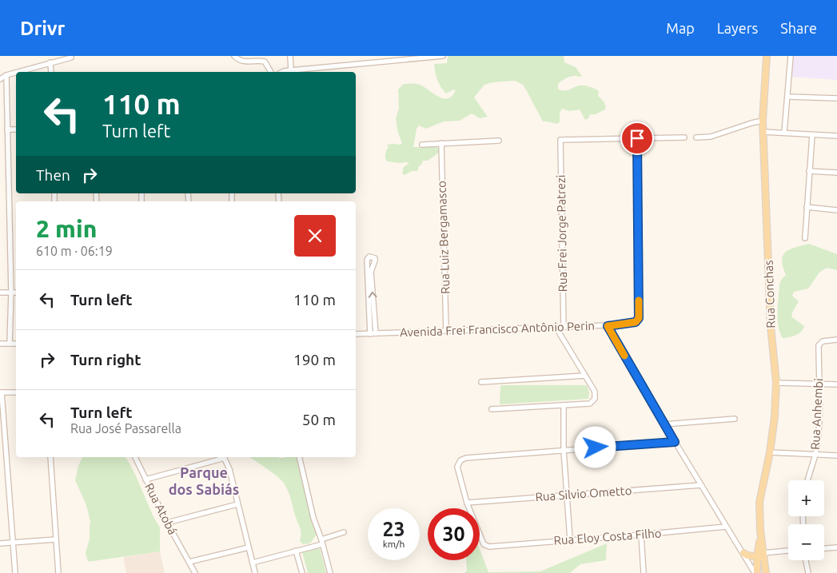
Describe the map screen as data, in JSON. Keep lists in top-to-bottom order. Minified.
{"streets":{"main road":["Rua Conchas"],"street":["Rua Frei Jorge Patrezi","Rua Luiz Bergamasco","Avenida Frei Francisco Antônio Perin","Rua Anhembi","Rua Silvio Ometto","Rua Atobá","Rua Eloy Costa Filho"]},"crossings":[["Rua Frei Jorge Patrezi","Avenida Frei Francisco Antônio Perin"],["Rua Luiz Bergamasco","Avenida Frei Francisco Antônio Perin"],["Rua Silvio Ometto","Rua Eloy Costa Filho"]],"districts":["Parque dos Sabiás"],"page":{"header":"Drivr","nav":["Map","Layers","Share"],"turn":["110 m","Turn left"],"then":"Then","heading":["2 min","610 m · 06:19"],"list":[{"name":"Turn left","value":"110 m"},{"name":"Turn right","value":"190 m"},{"name":"Turn left","note":"Rua José Passarella","value":"50 m"}],"map_buttons":["+","−"],"speed":"23 km/h","limit":"30"}}
